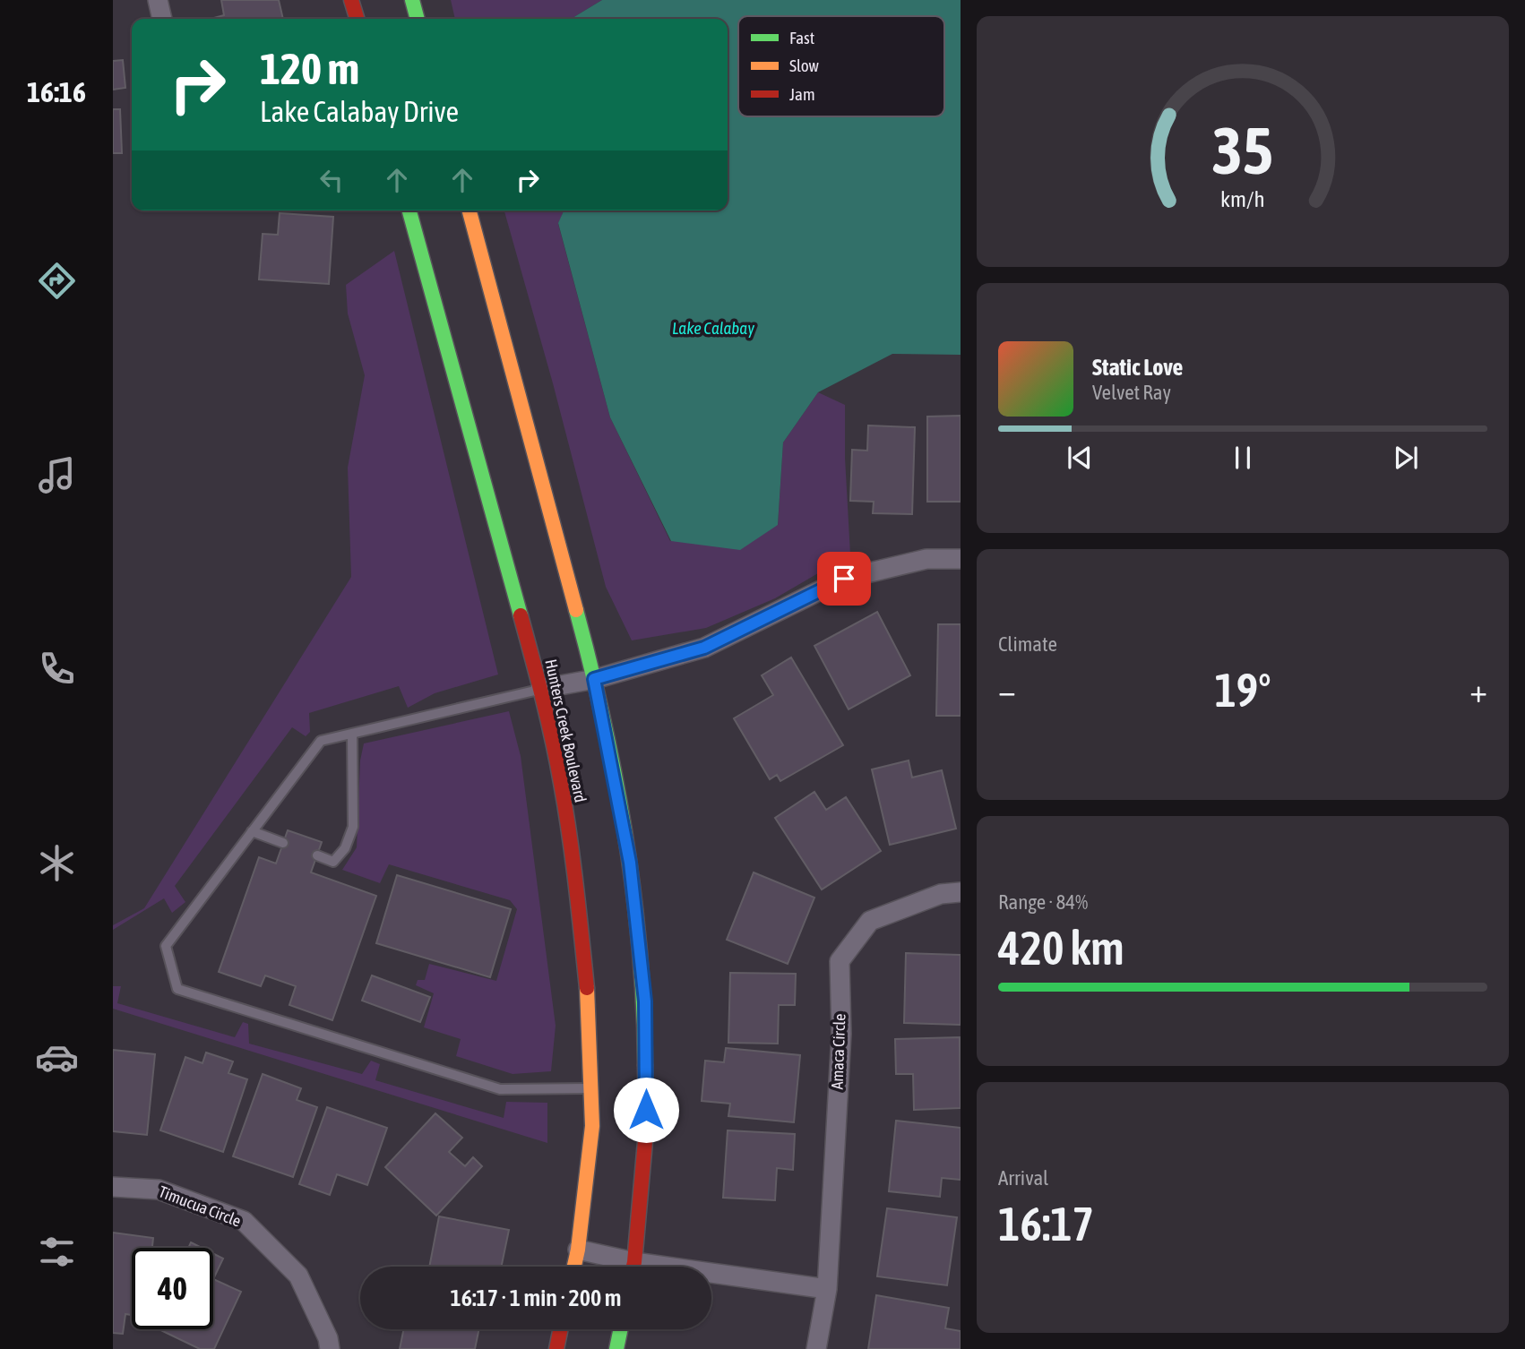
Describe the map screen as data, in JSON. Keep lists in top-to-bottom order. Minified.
{"streets":{"street":["Hunters Creek Boulevard","Amaca Circle","Timucua Circle"]},"water":["Lake Calabay"],"legend":["Fast","Slow","Jam"],"page":{"tabs":"16:16","turn":["120 m","Lake Calabay Drive"],"song":["Static Love","Velvet Ray"],"tile":["Climate",["Range · 84%","420 km"],["Arrival","16:17"]],"heat":["−","19°","+"],"limit":"40","trip":"16:17 · 1 min · 200 m","gauge":["35","km/h"]}}
